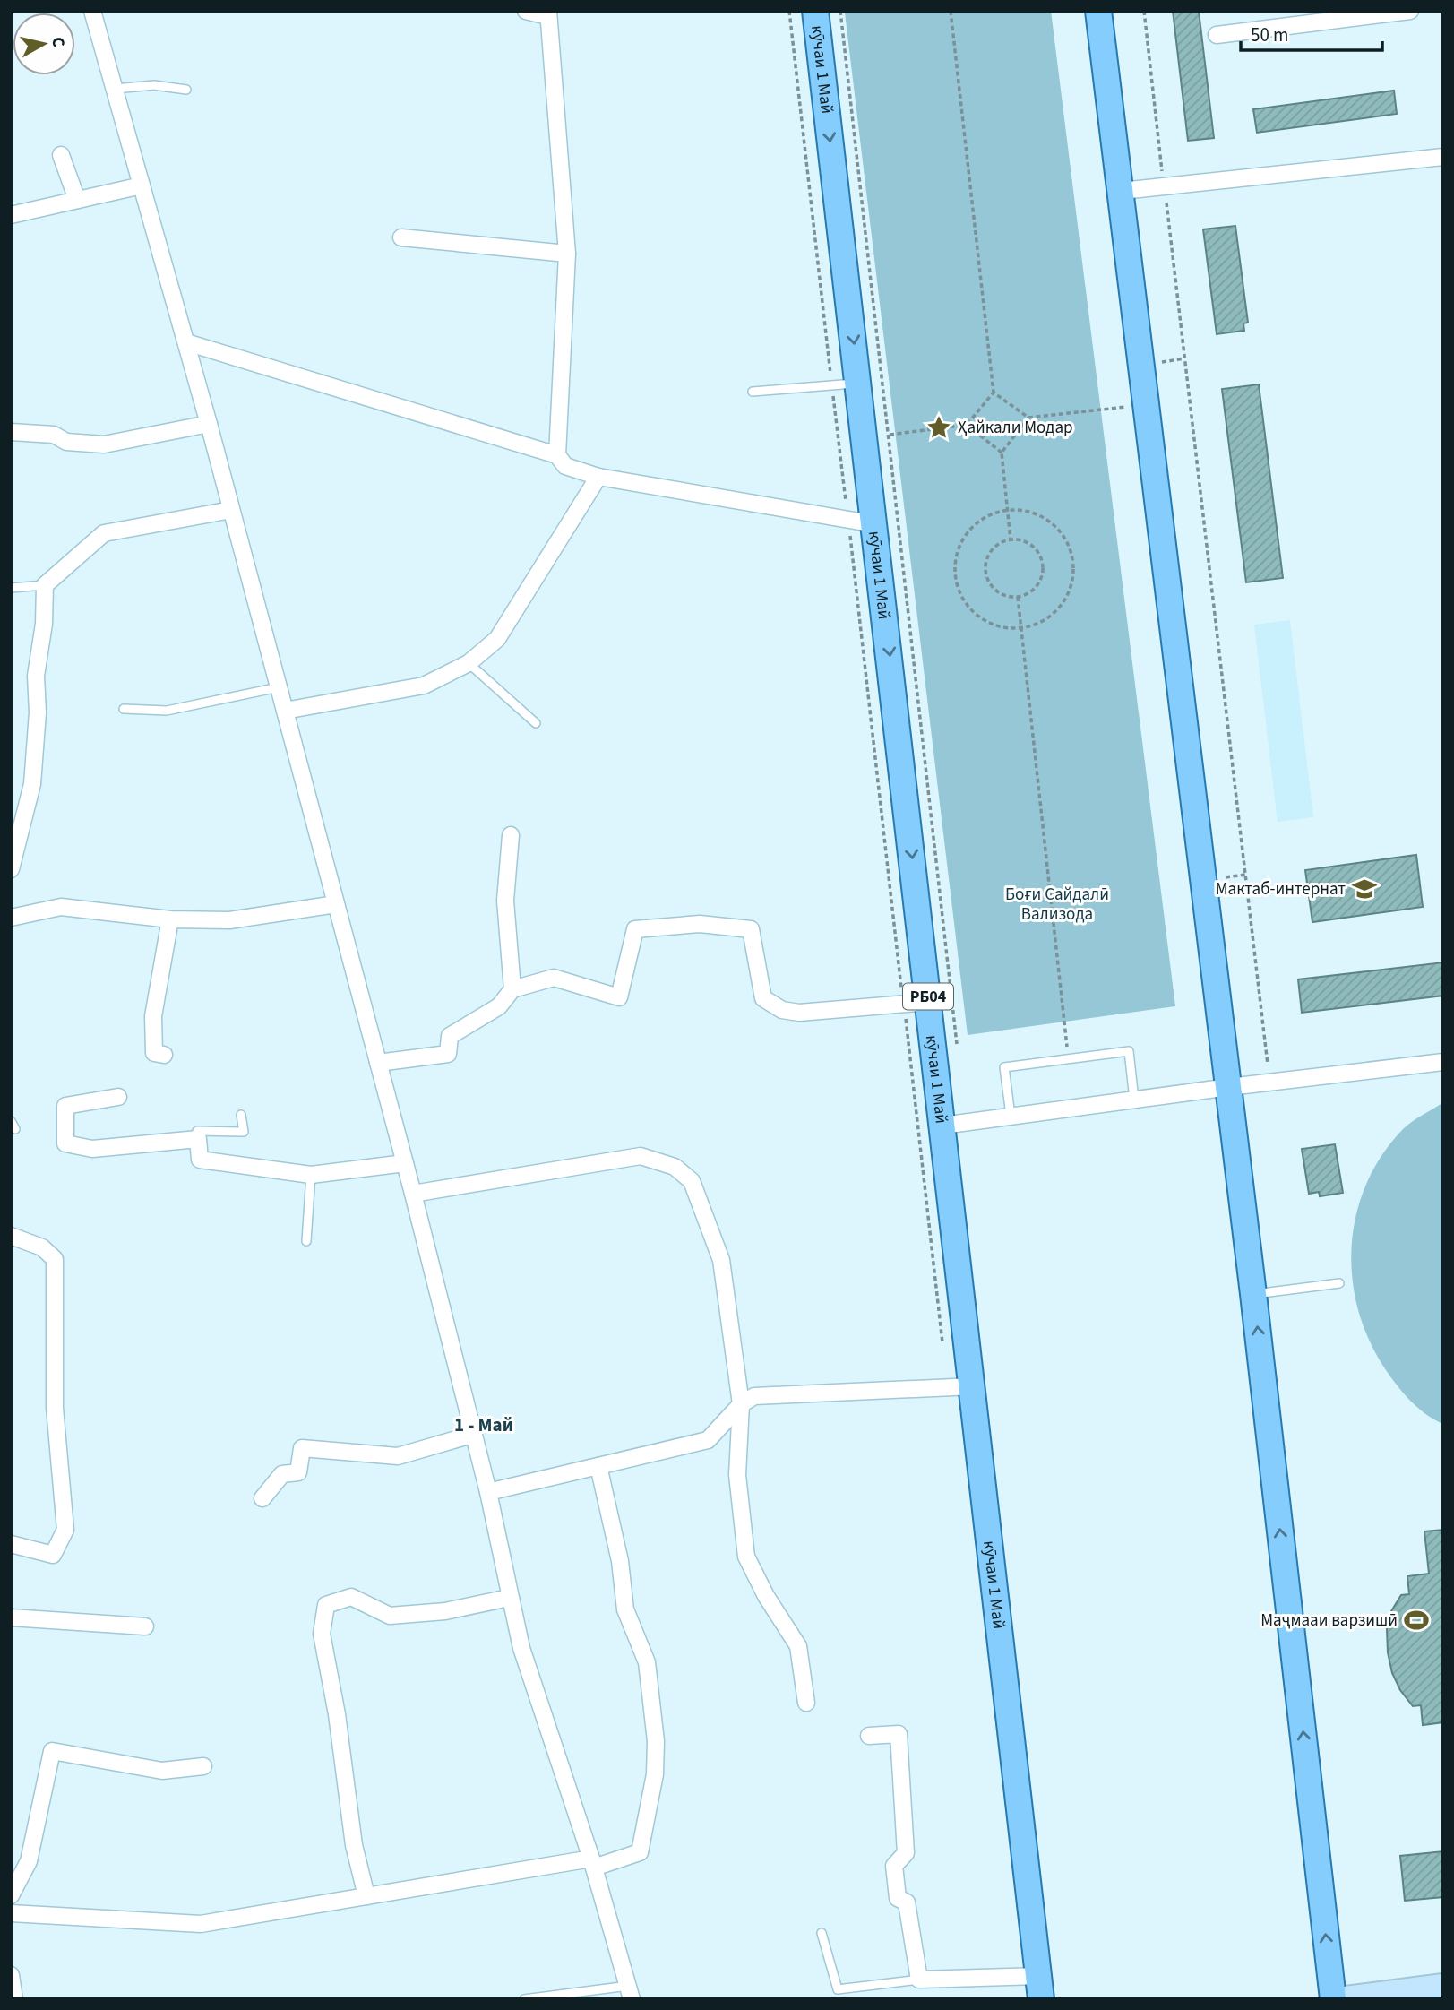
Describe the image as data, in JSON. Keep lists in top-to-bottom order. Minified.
{"streets":{"main road":["кӯчаи 1 Май","РБ04"]},"one_way":["кӯчаи 1 Май"],"districts":["1 - Май"],"parks":["Боғи Сайдалӣ Вализода"],"places":{"place":["Ҳайкали Модар"],"school or university":["Мактаб-интернат"],"sports":["Маҷмааи варзишӣ"]},"scale_bar":"50 m","north":"right"}
